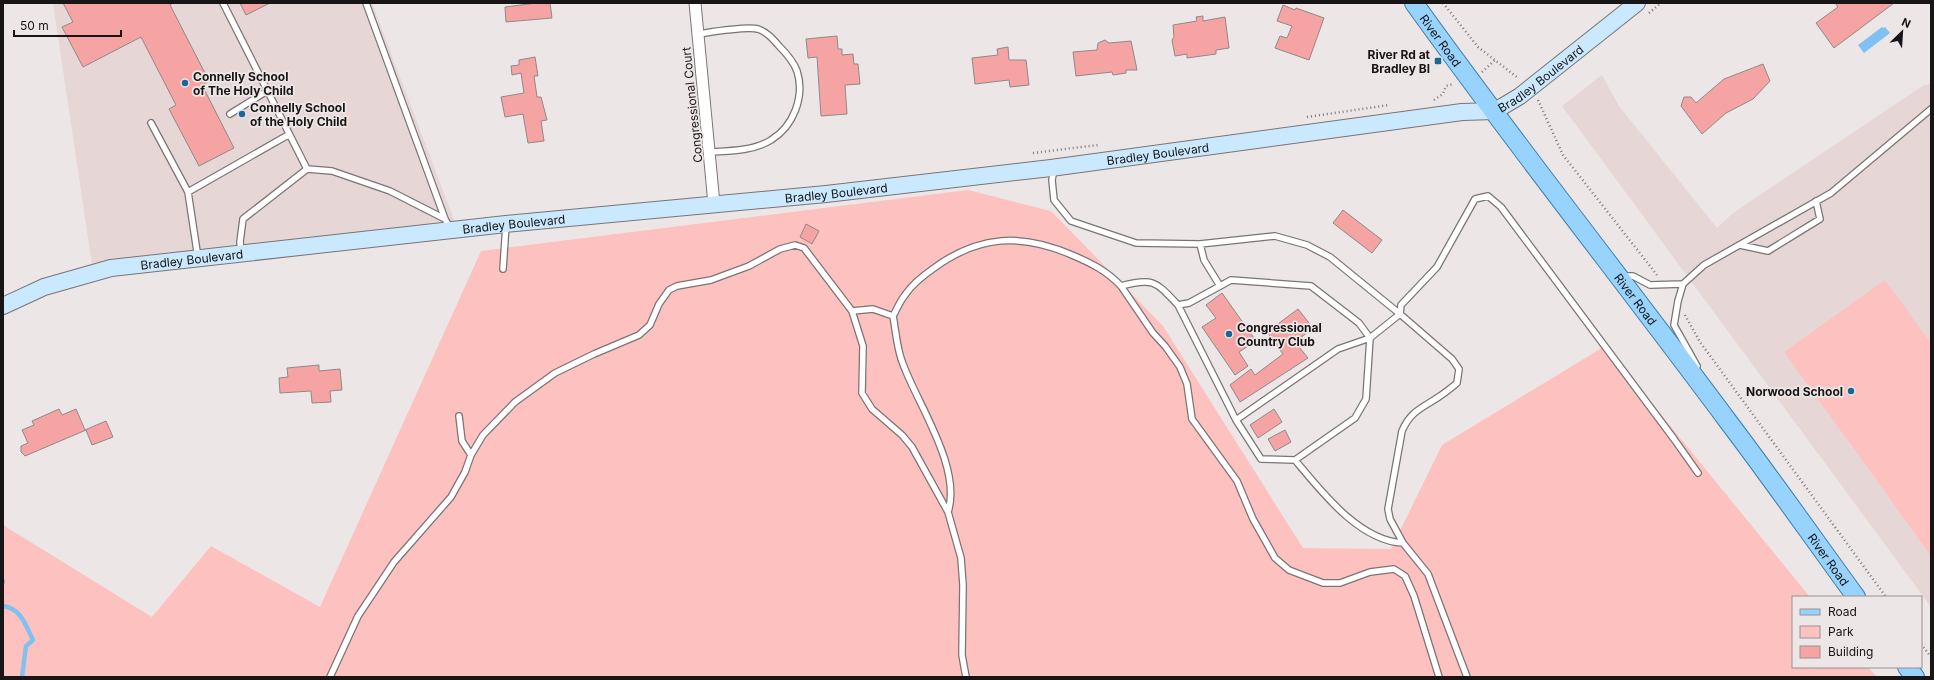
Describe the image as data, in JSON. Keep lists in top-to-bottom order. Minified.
{"streets":{"main road":["River Road","Bradley Boulevard"],"street":["Congressional Court"]},"crossings":[["River Road","Bradley Boulevard"],["Bradley Boulevard","Congressional Court"]],"places":{"transit":["River Rd at Bradley Bl"],"other":["Connelly School of The Holy Child","Connelly School of the Holy Child","Congressional Country Club","Norwood School"]},"legend":["Road","Park","Building"],"scale_bar":"50 m","north":"top right"}
